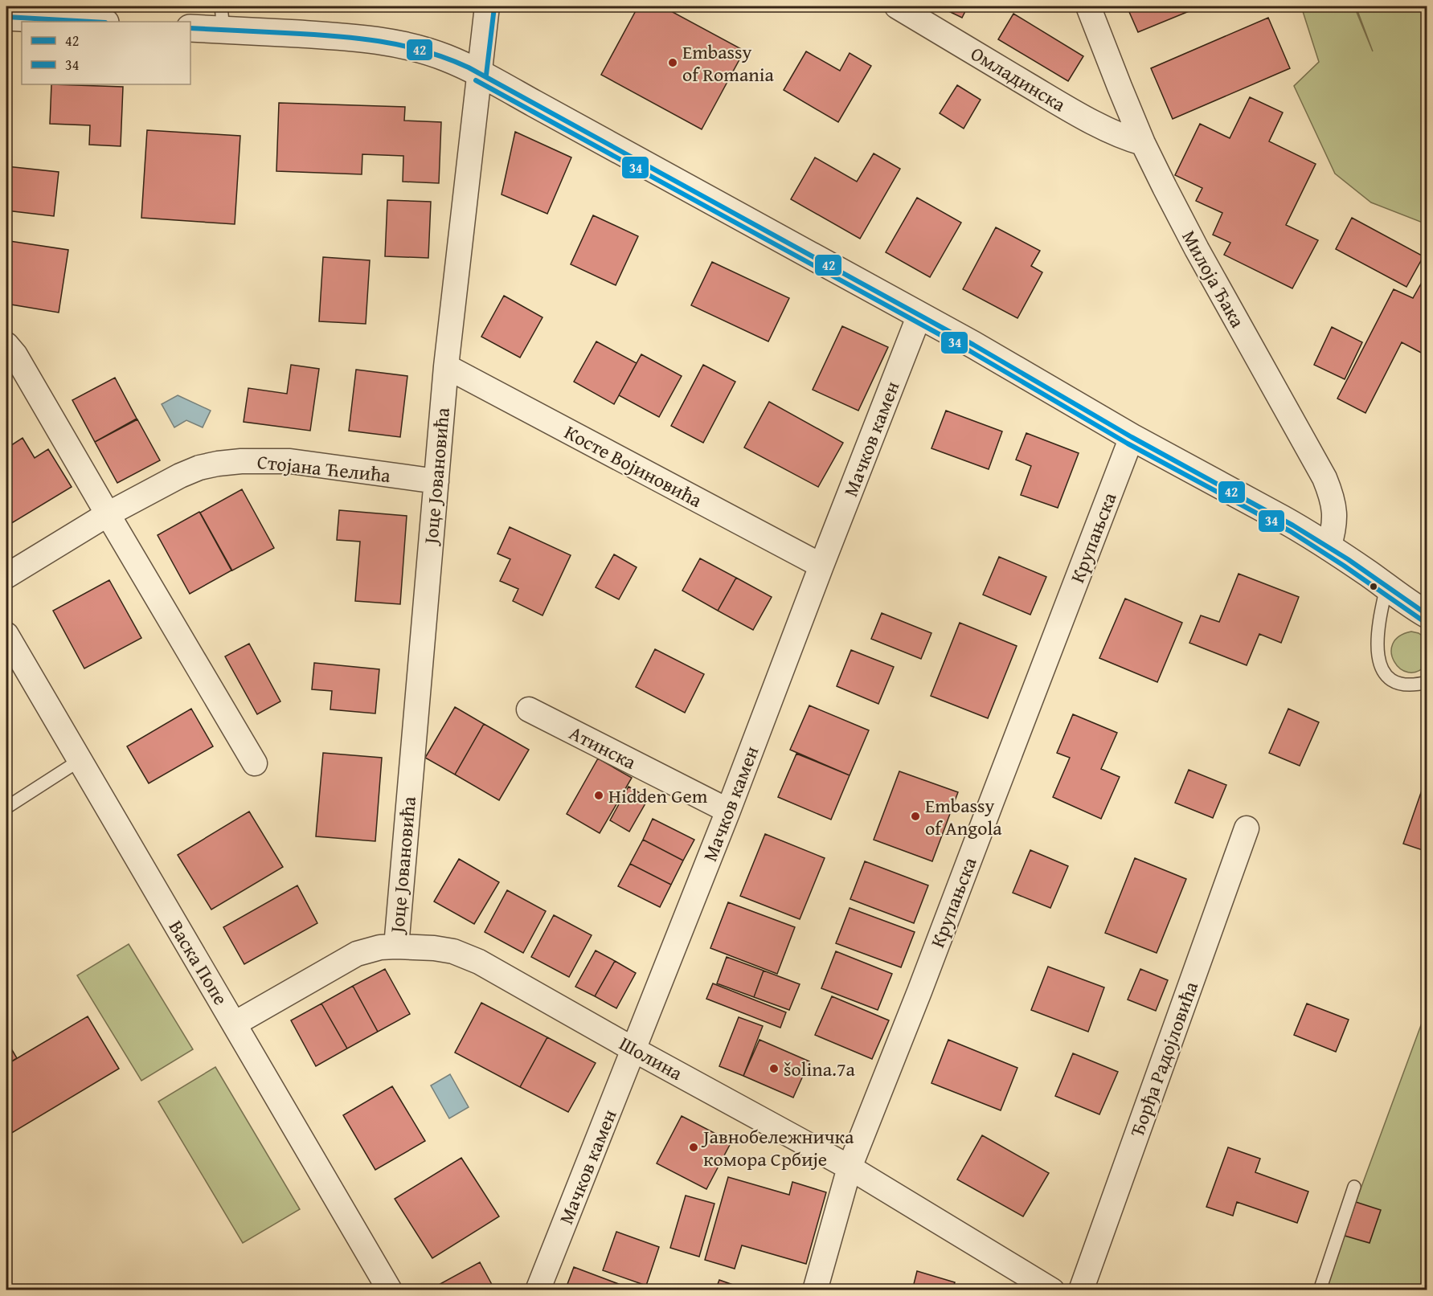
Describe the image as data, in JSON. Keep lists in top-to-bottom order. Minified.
{"streets":{"street":["Омладинска","Милоја Ђака","Мачков камен","Косте Војиновића","Стојана Ћелића","Јоце Јовановића","Крупањска","Атинска","Васка Попе","Шолина","Ђорђа Радојловића"]},"crossings":[["Омладинска","Милоја Ђака"],["Мачков камен","Косте Војиновића"],["Мачков камен","Атинска"],["Мачков камен","Шолина"],["Косте Војиновића","Јоце Јовановића"],["Стојана Ћелића","Јоце Јовановића"],["Јоце Јовановића","Шолина"],["Крупањска","Шолина"],["Васка Попе","Шолина"]],"places":["Embassy of Romania","Hidden Gem","Embassy of Angola","šolina.7a","Јавнобележничка комора Србије"],"lines":["transit line 34","transit line 42"],"legend":["42","34"]}
